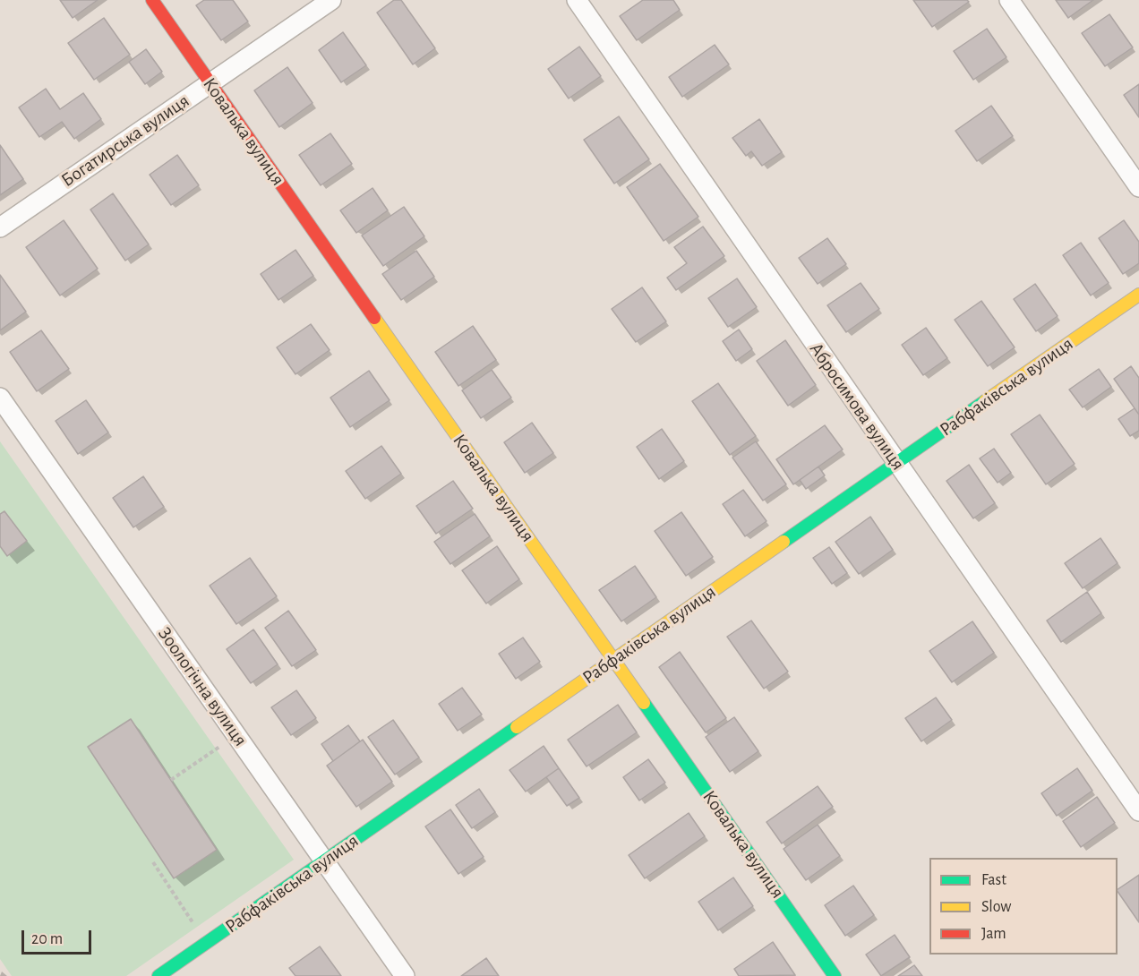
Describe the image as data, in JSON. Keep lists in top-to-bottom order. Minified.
{"streets":{"street":["Ковалька вулиця","Богатирська вулиця","Рабфаківська вулиця","Абросимова вулиця","Зоологічна вулиця"]},"crossings":[["Ковалька вулиця","Богатирська вулиця"],["Ковалька вулиця","Рабфаківська вулиця"],["Рабфаківська вулиця","Абросимова вулиця"],["Рабфаківська вулиця","Зоологічна вулиця"]],"legend":["Fast","Slow","Jam"],"scale_bar":"20 m"}
